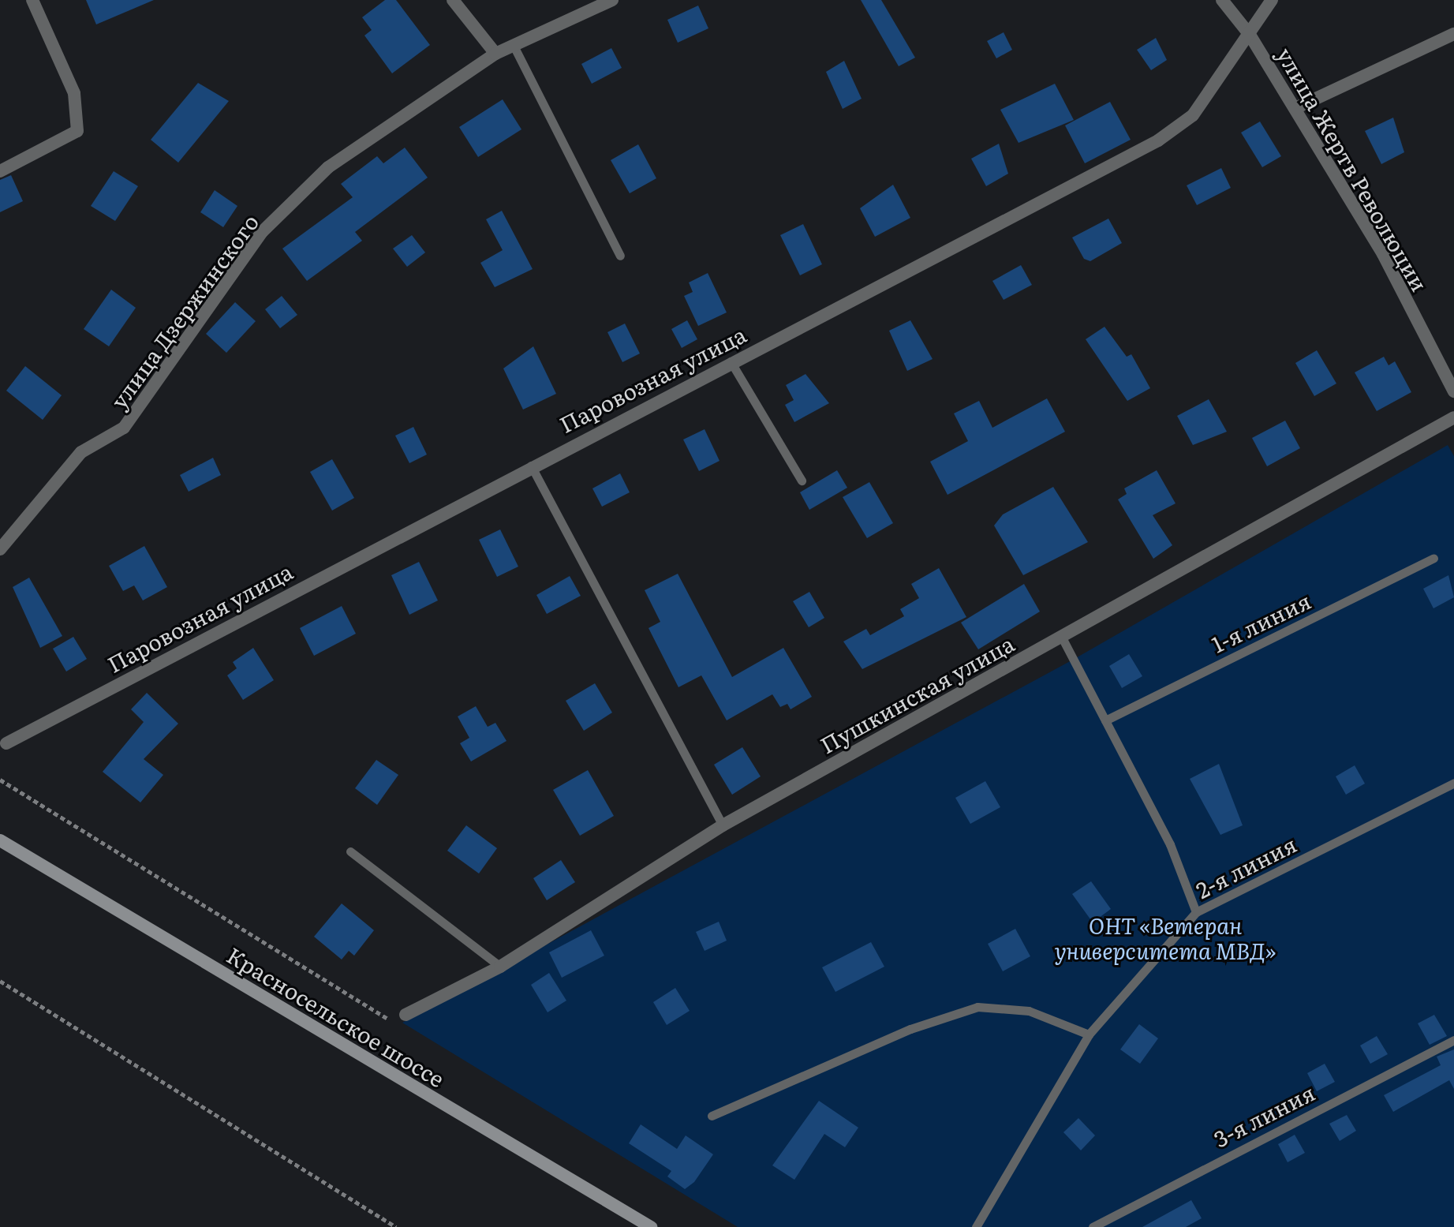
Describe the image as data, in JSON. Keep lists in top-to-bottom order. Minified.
{"streets":{"main road":["Красносельское шоссе"],"street":["улица Жертв Революции","улица Дзержинского","Паровозная улица","Пушкинская улица"],"lane":["1-я линия","2-я линия","3-я линия"]},"crossings":[["улица Жертв Революции","Паровозная улица"]],"parks":["ОНТ «Ветеран университета МВД»"]}
